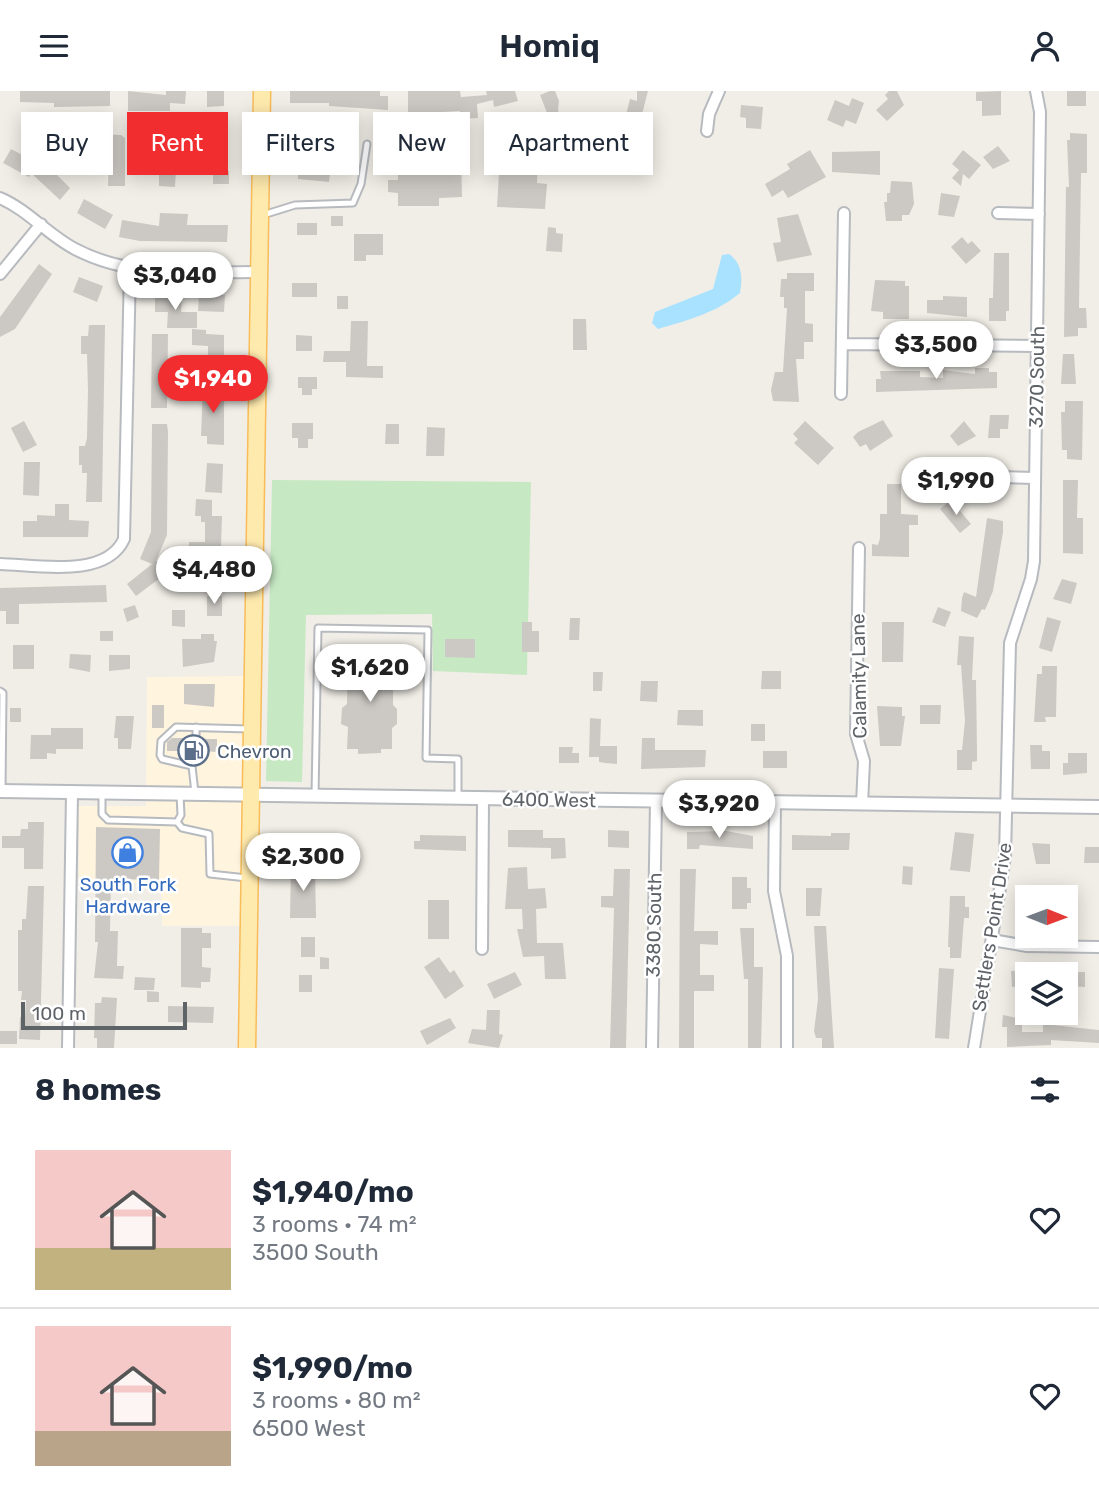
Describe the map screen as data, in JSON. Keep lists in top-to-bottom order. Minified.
{"streets":{"street":["3270 South","Calamity Lane","6400 West","3380 South","Settlers Point Drive"]},"crossings":[["3270 South","6400 West"],["3270 South","Settlers Point Drive"],["Calamity Lane","6400 West"],["6400 West","3380 South"],["6400 West","Settlers Point Drive"]],"places":{"fuel station":["Chevron"],"shop":["South Fork Hardware"]},"scale_bar":"100 m","north":"right","page":{"header":"Homiq","chip":["Buy","Rent","Filters","New","Apartment"],"price":["$3,040","$3,500","$1,940","$1,990","$4,480","$1,620","$3,920","$2,300"],"scale":"100 m","heading":"8 homes","list":[{"name":"$1,940/mo","note":"3 rooms · 74 m² · 3500 South"},{"name":"$1,990/mo","note":"3 rooms · 80 m² · 6500 West"}]}}
